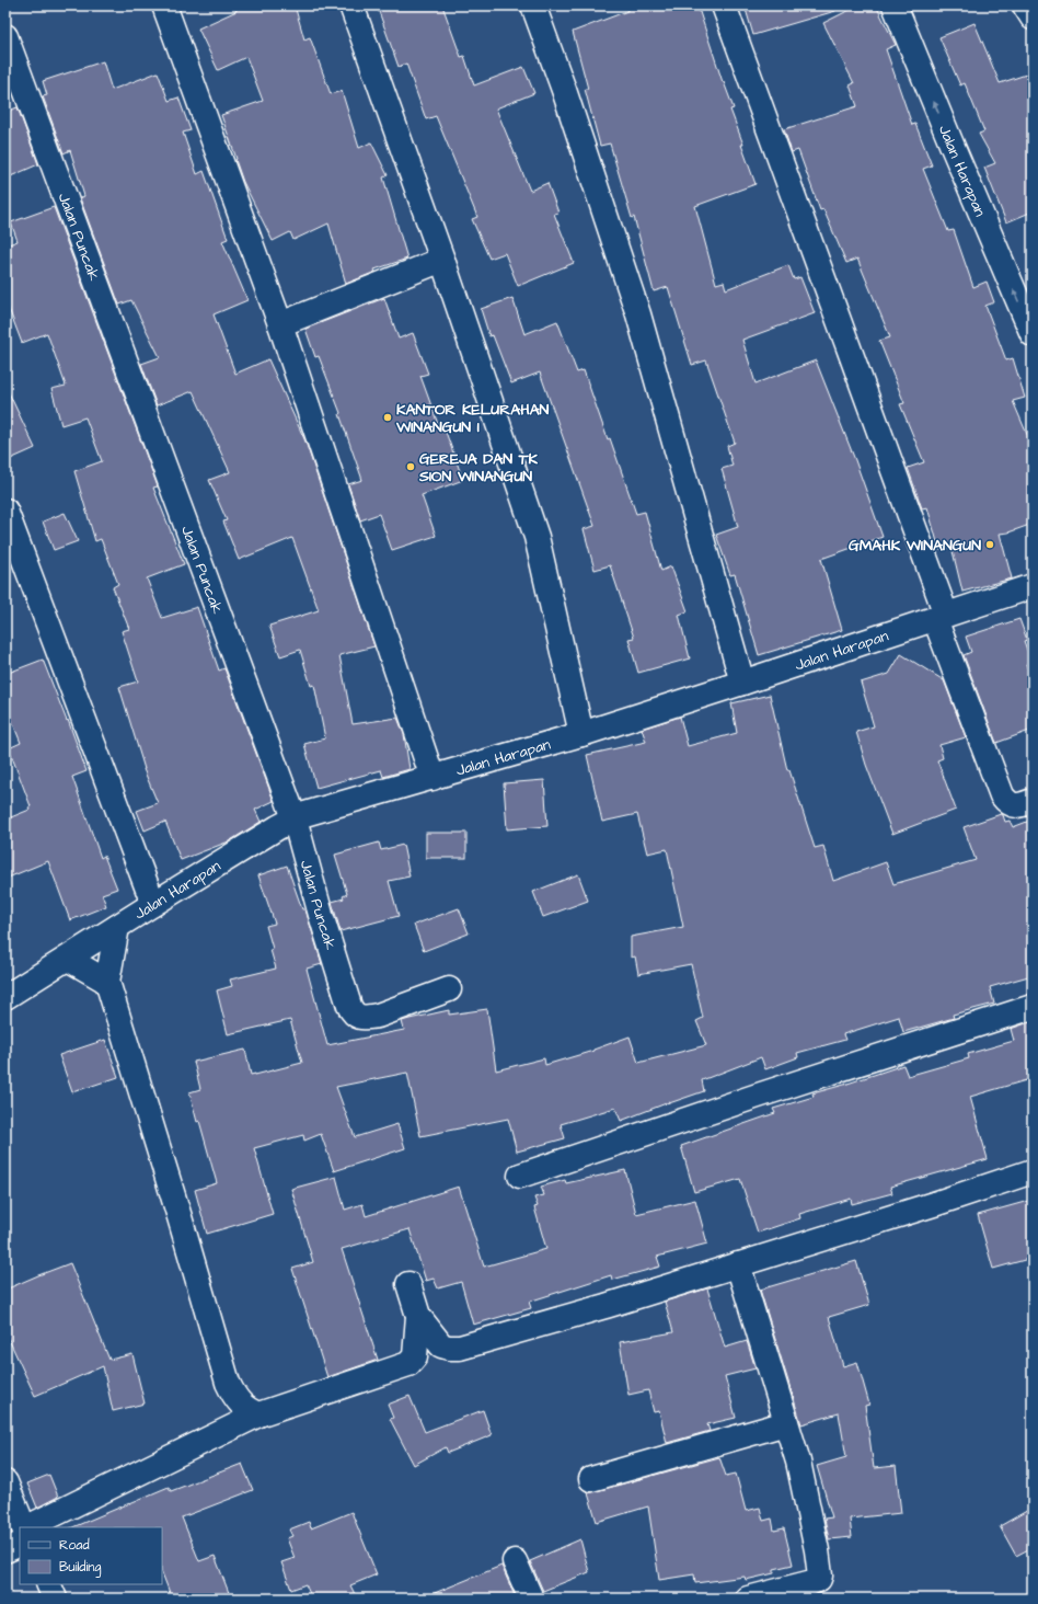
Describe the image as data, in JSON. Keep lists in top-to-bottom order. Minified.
{"streets":{"main road":["Jalan Harapan","Jalan Puncak"]},"crossings":[["Jalan Harapan","Jalan Puncak"]],"places":["KANTOR KELURAHAN WINANGUN I","GEREJA DAN TK SION WINANGUN","GMAHK WINANGUN"],"legend":["Road","Building"]}
